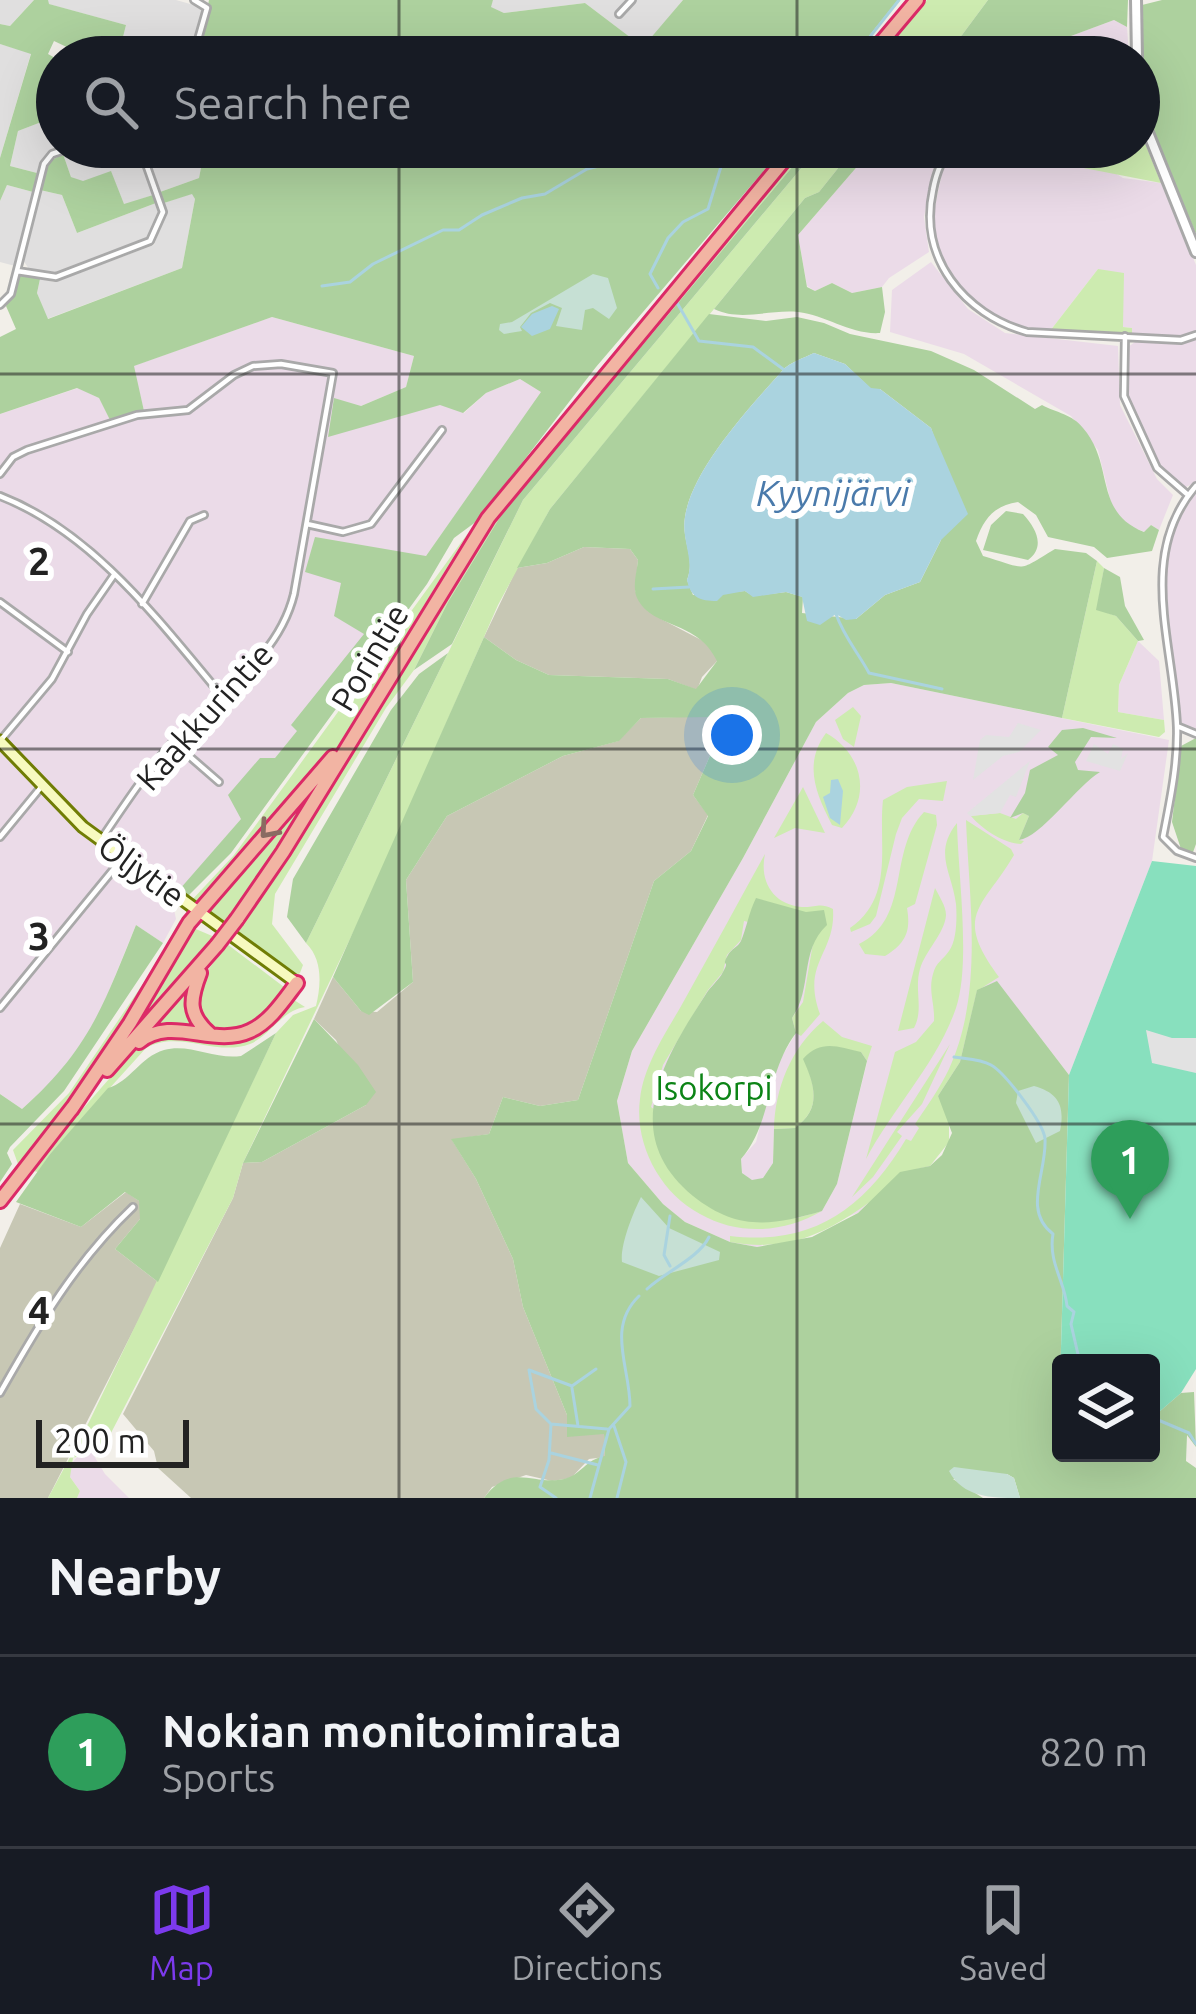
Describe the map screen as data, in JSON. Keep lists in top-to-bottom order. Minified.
{"streets":{"highway":["Porintie"],"main road":["Öljytie"],"street":["Kaakkurintie"]},"crossings":[["Kaakkurintie","Öljytie"]],"water":["Kyynijärvi"],"parks":["Isokorpi"],"scale_bar":"200 m","page":{"search":"Search here","pins":"1","scale":"200 m","heading":"Nearby","list":[{"mark":"1","name":"Nokian monitoimirata","note":"Sports","value":"820 m"}],"nav":["Map","Directions","Saved"]},"grid":{"rows":["2","3","4"]}}
